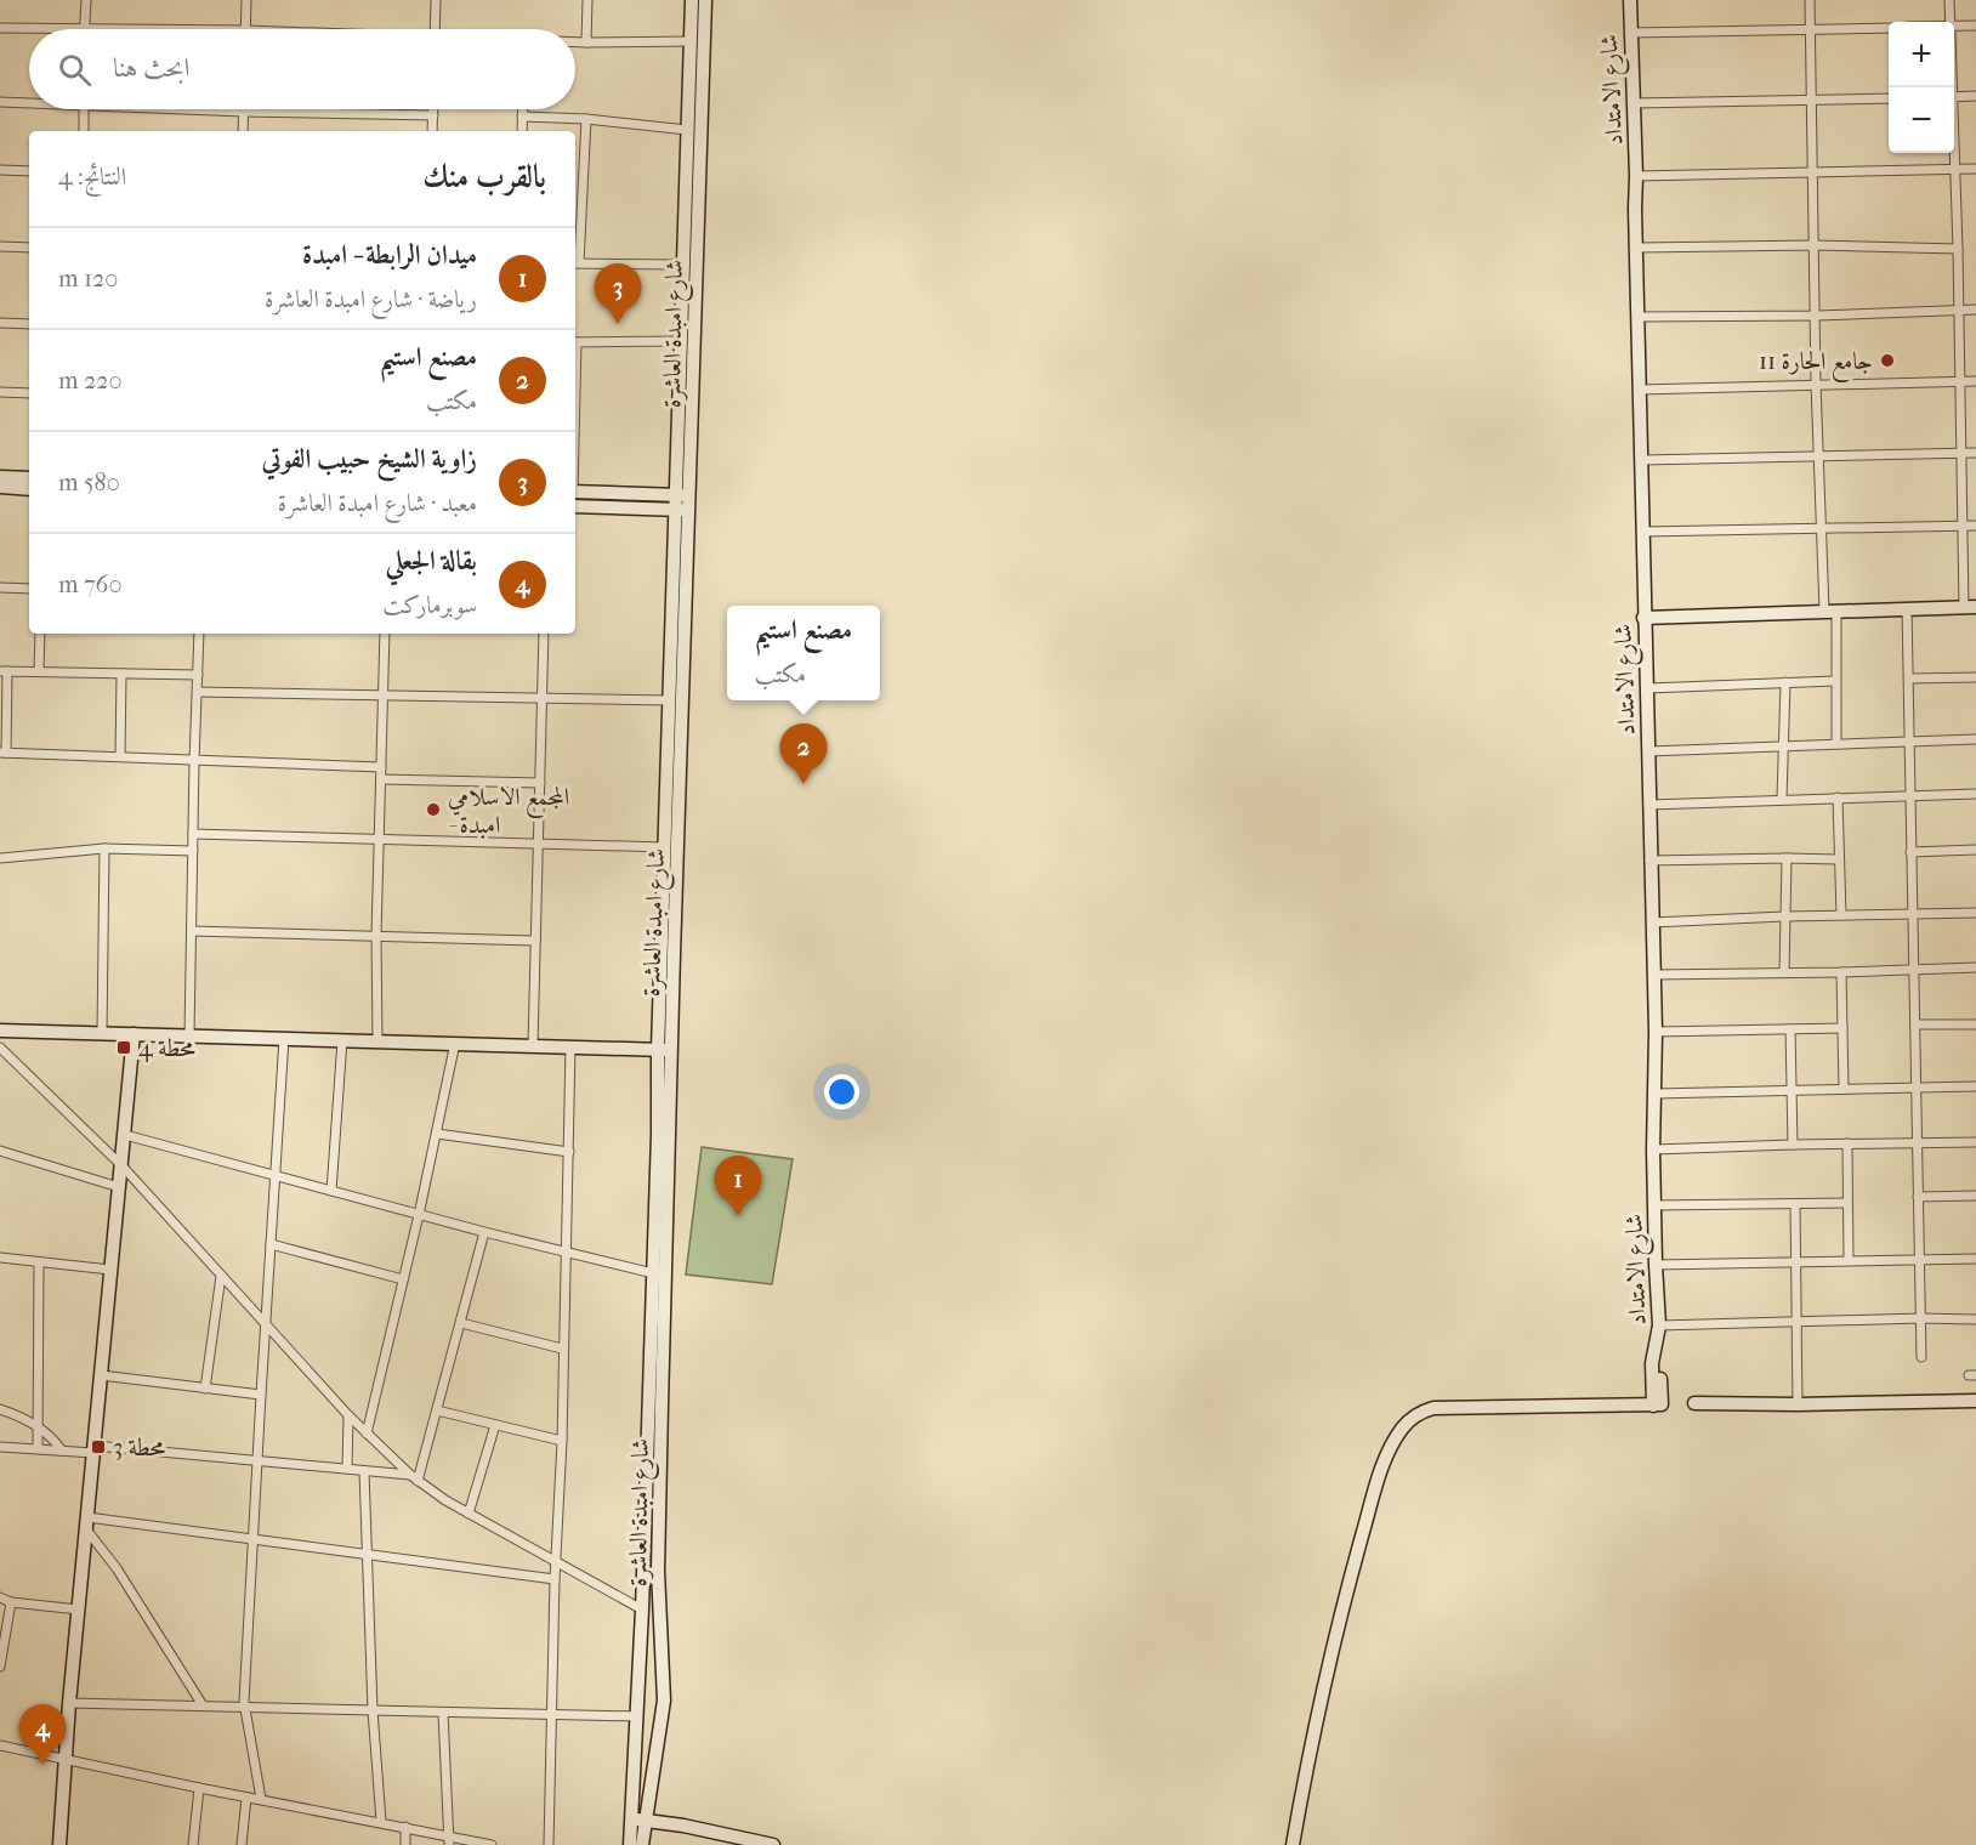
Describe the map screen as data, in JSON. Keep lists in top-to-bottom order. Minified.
{"streets":{"street":["شارع الامتداد","شارع امبدة العاشرة"]},"places":{"other":["جامع الحارة 11","المجمع الاسلامي - امبدة"],"transit":["محطة 4","محطة 3"]},"page":{"map_buttons":["+","−"],"search":"ابحث هنا","heading":["بالقرب منك","النتائج: 4"],"list":[{"mark":"1","name":"ميدان الرابطة - امبدة","note":"رياضة · شارع امبدة العاشرة","value":"120 m"},{"mark":"2","name":"مصنع استيم","note":"مكتب","value":"220 m"},{"mark":"3","name":"زاوية الشيخ حبيب الفوتي","note":"معبد · شارع امبدة العاشرة","value":"580 m"},{"mark":"4","name":"بقالة الجعلي","note":"سوبرماركت","value":"760 m"}],"pins":["3","2","1","4"],"popup":["مصنع استيم","مكتب"]}}
